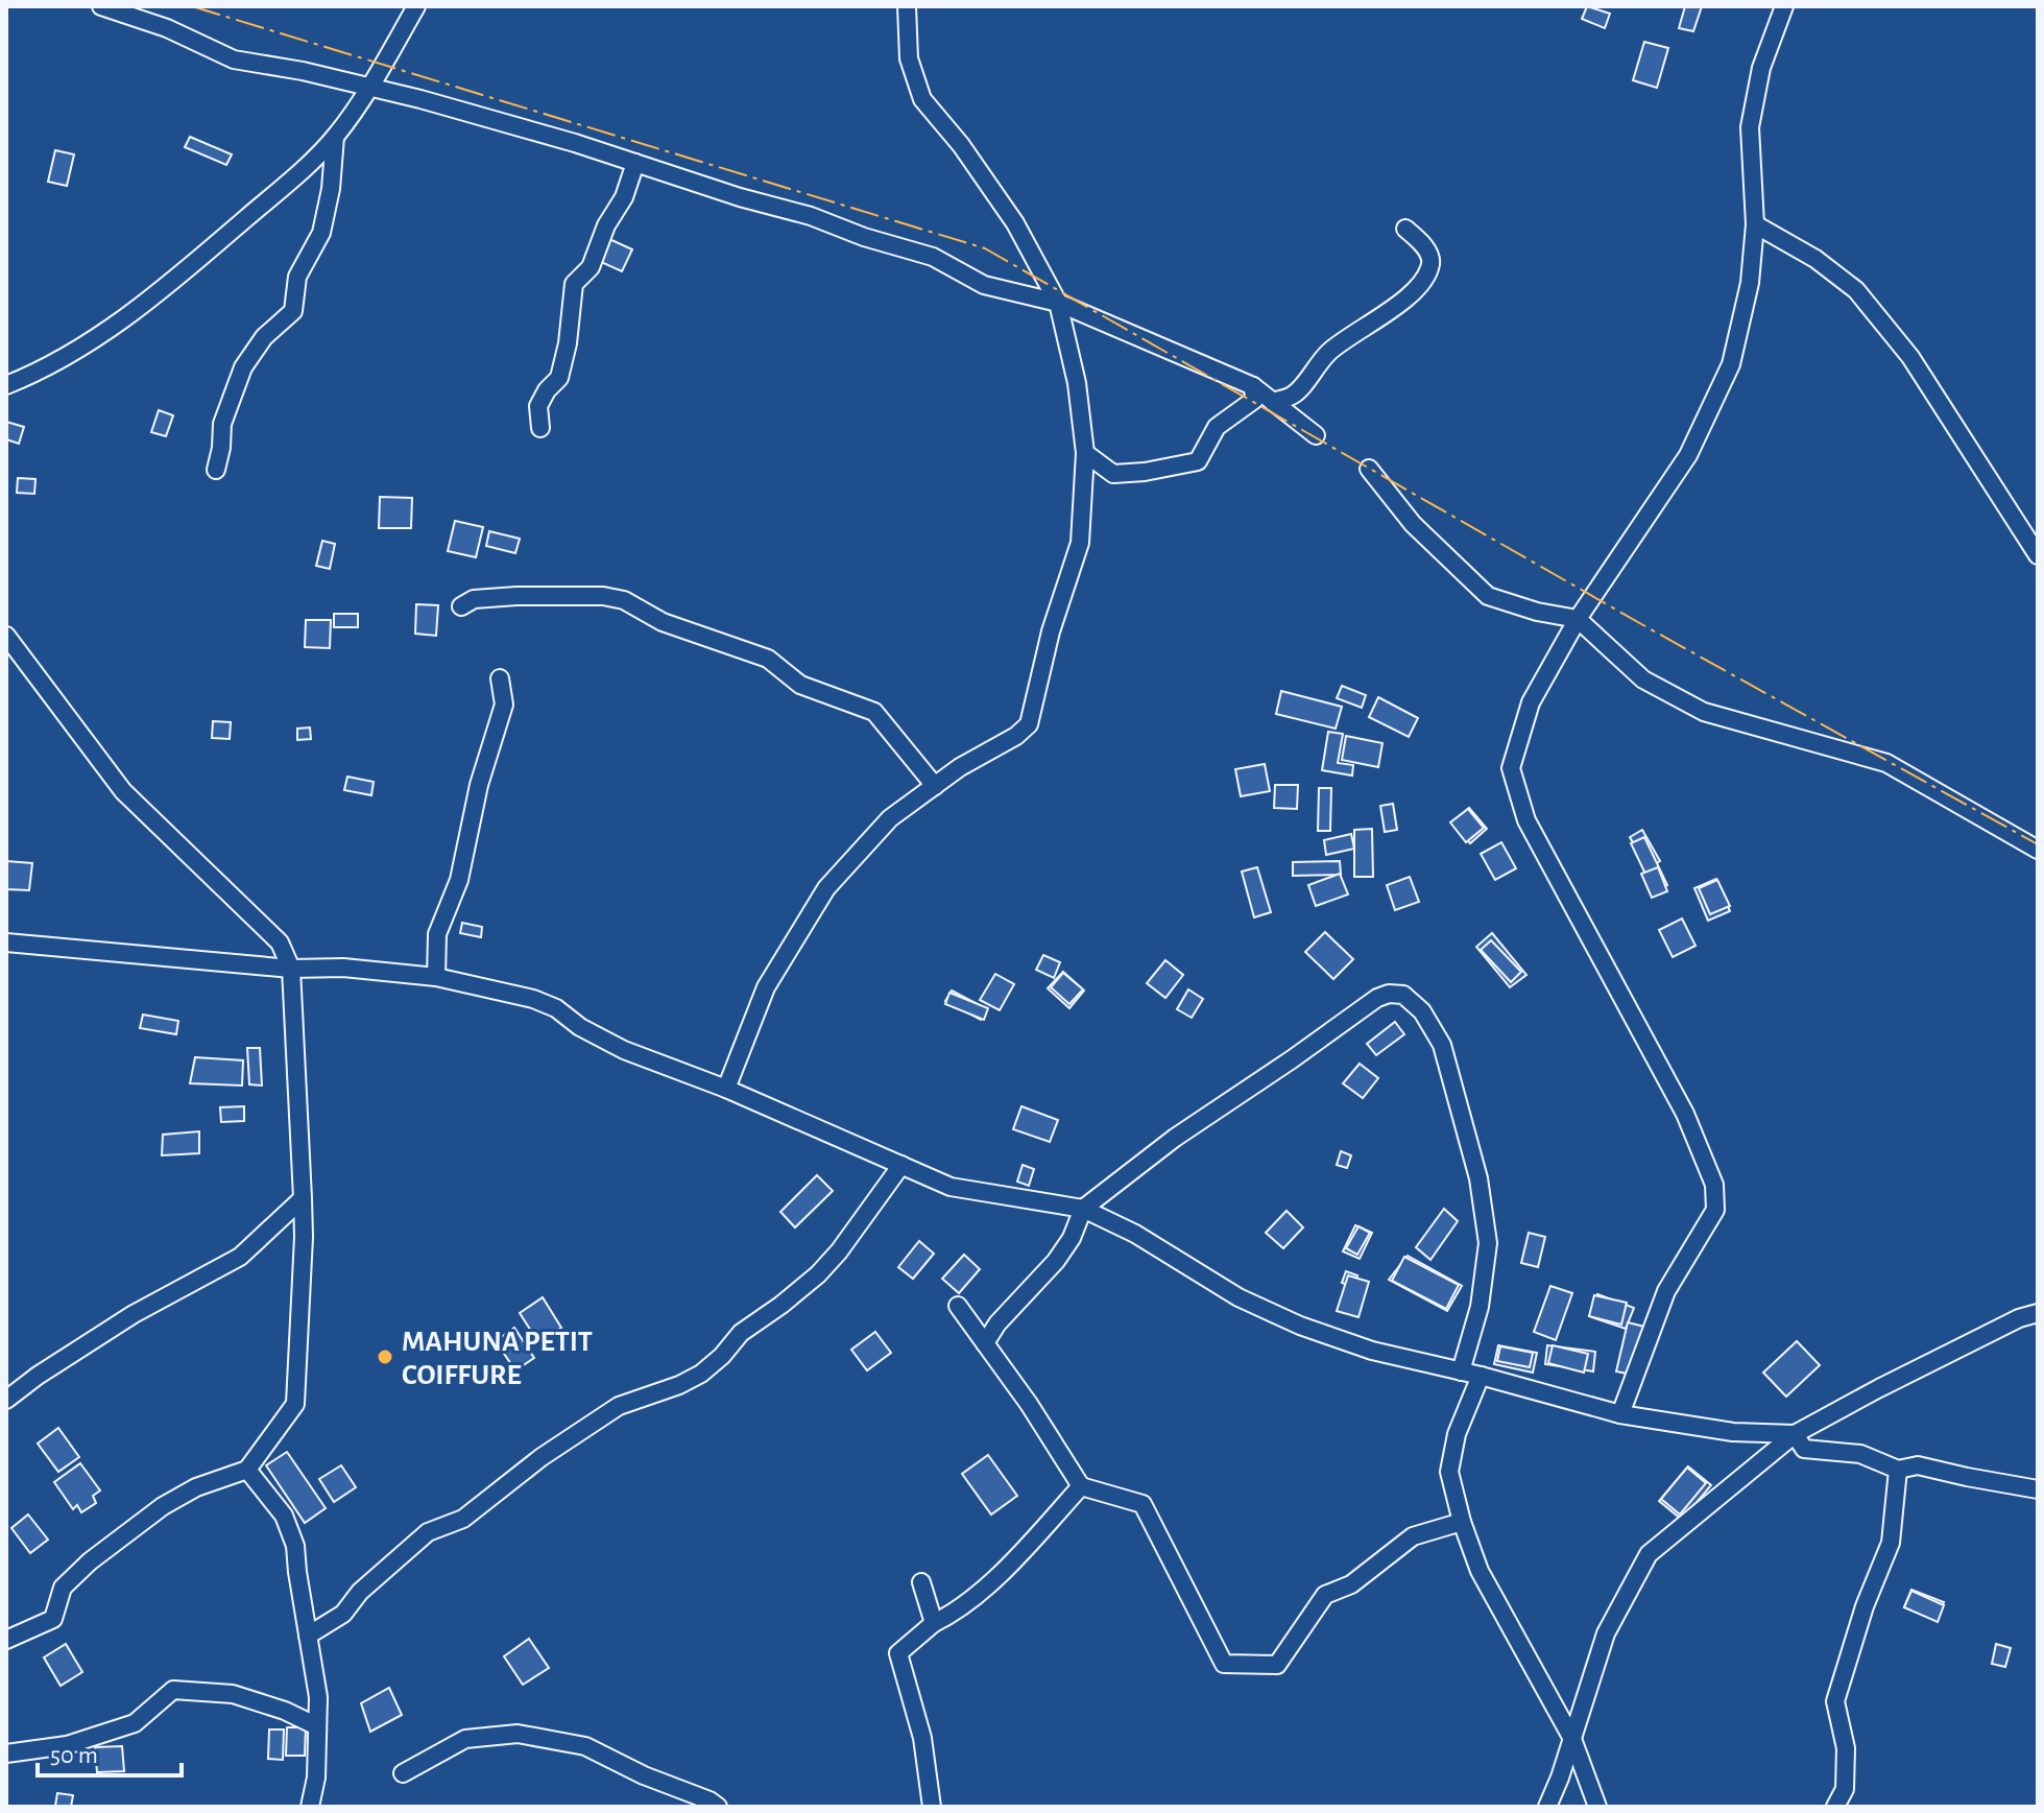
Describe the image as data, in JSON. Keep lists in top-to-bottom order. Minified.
{"places":["MAHUNA PETIT COIFFURE"],"scale_bar":"50 m"}
